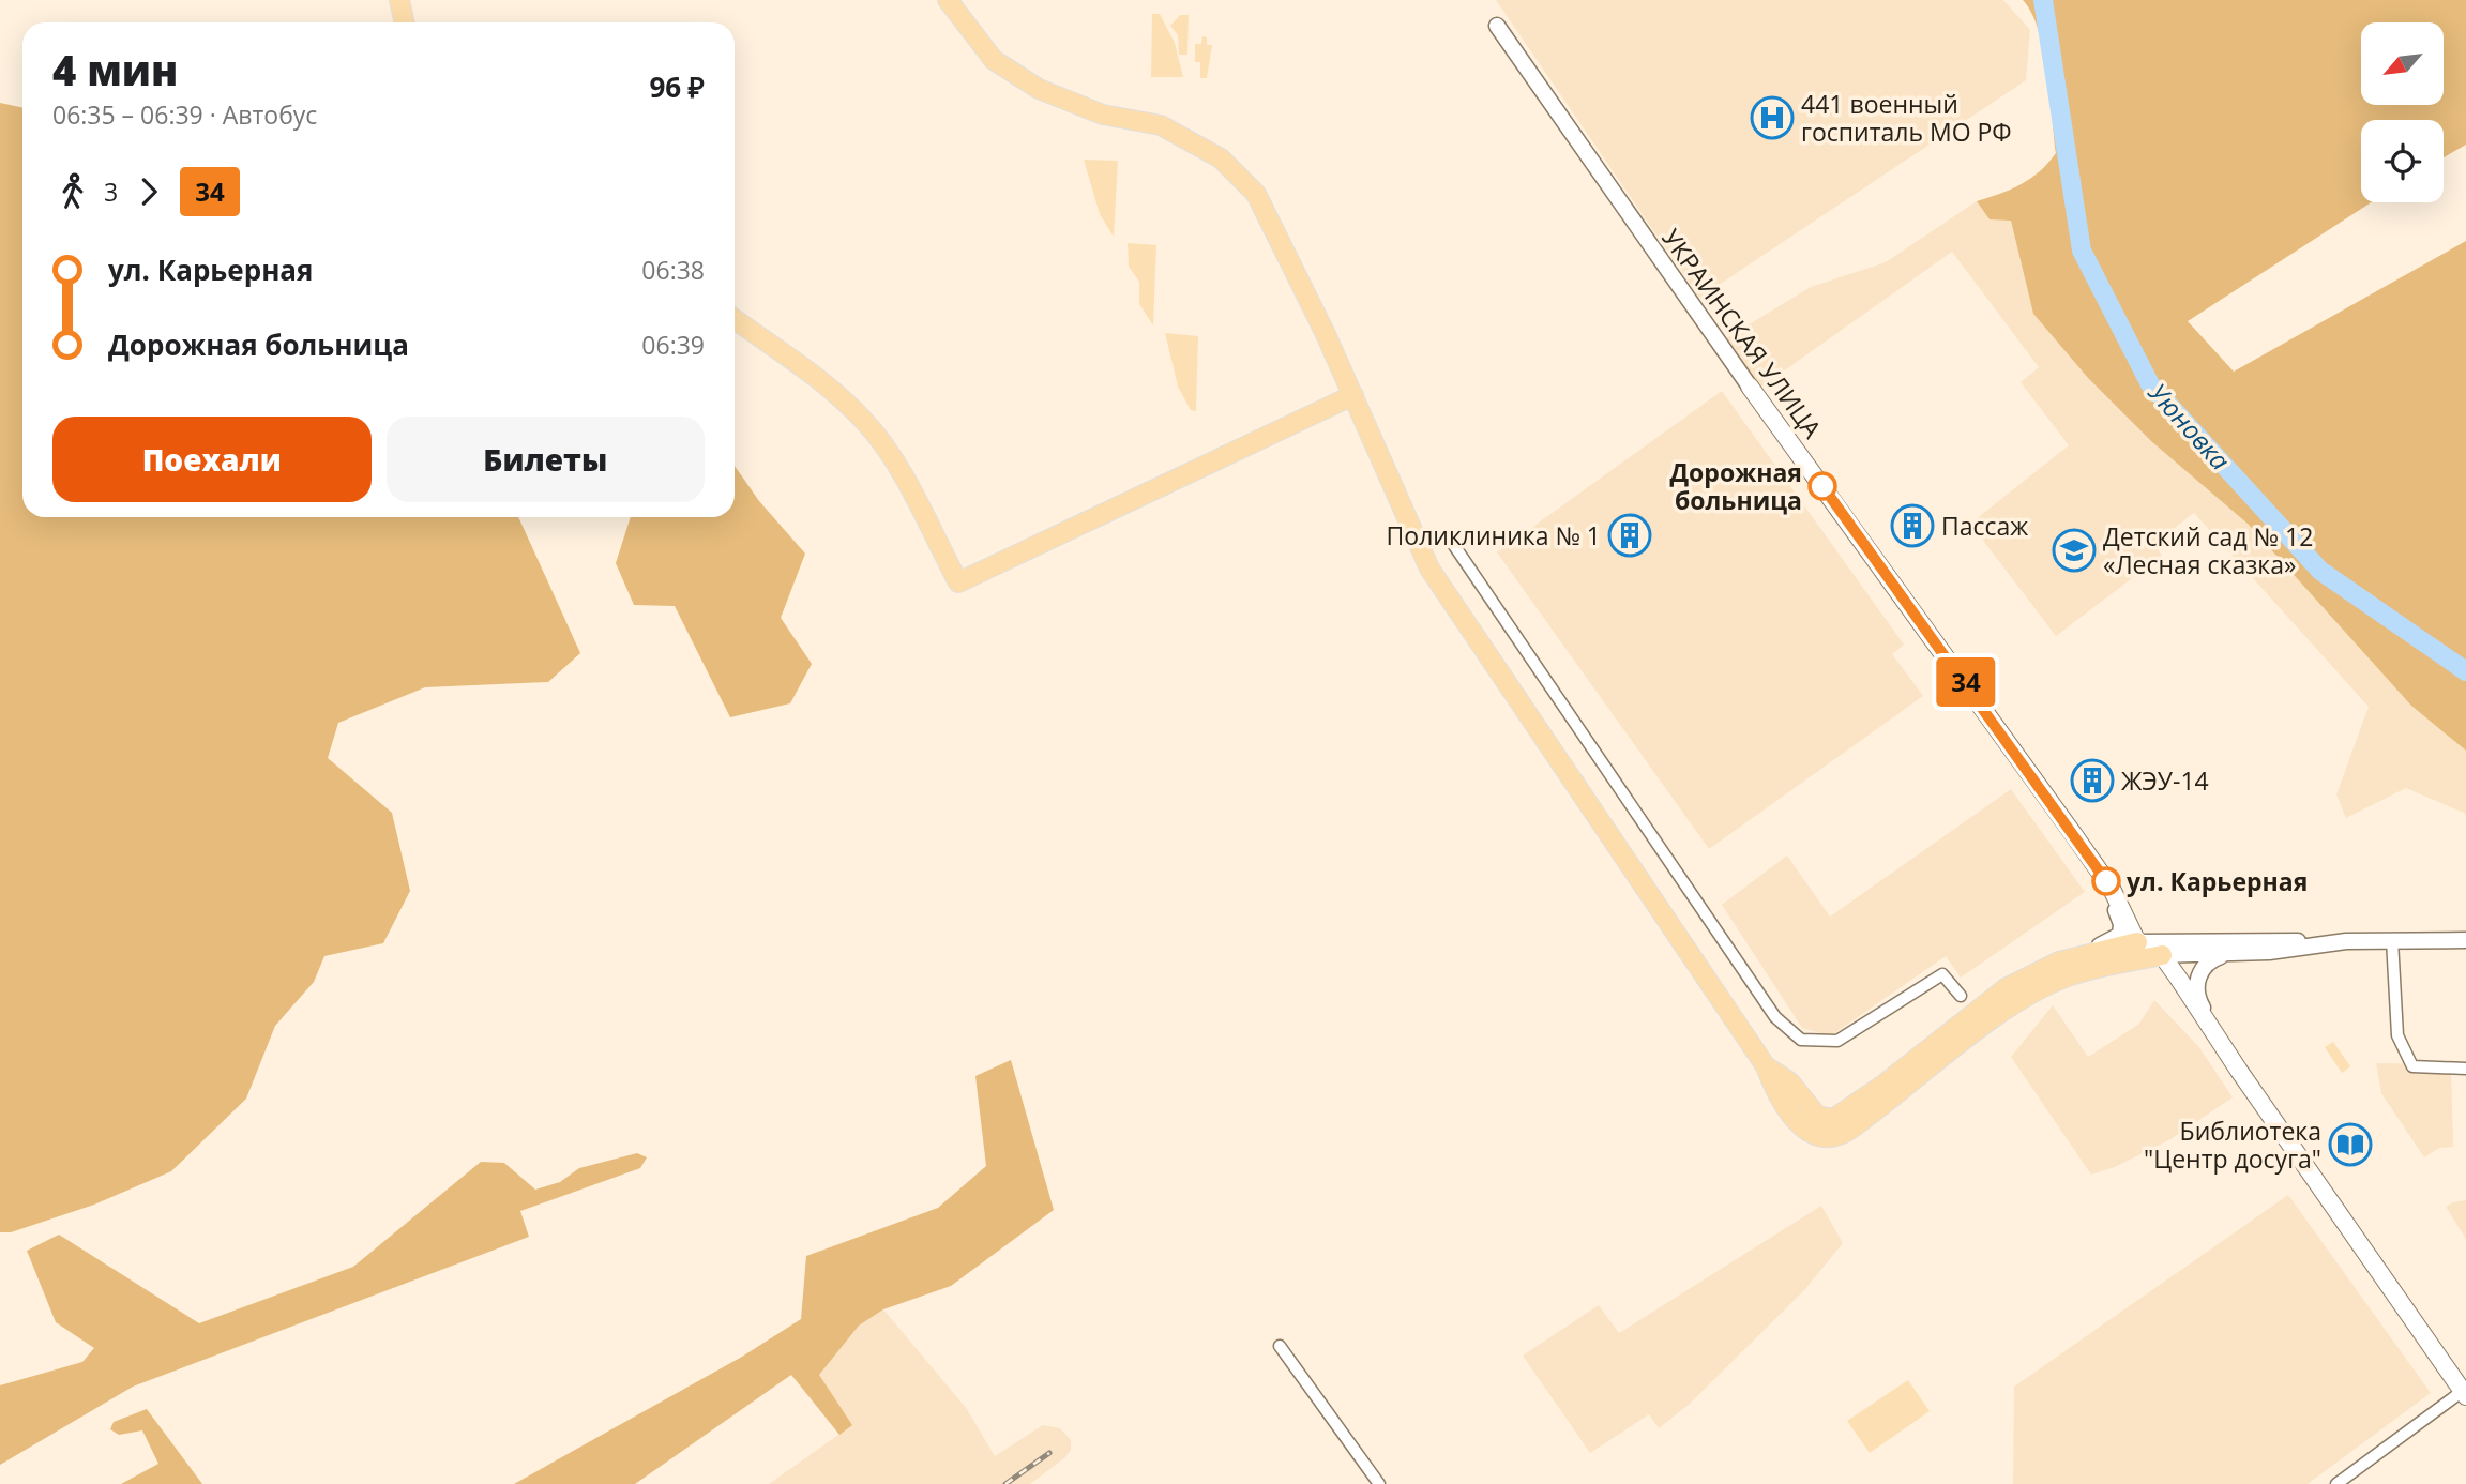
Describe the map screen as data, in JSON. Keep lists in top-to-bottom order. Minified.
{"streets":{"main road":["УКРАИНСКАЯ УЛИЦА"]},"water":["Уюновка"],"places":{"hospital":["441 военный госпиталь МО РФ"],"other":["Дорожная больница","ул. Карьерная"],"building":["Пассаж","Поликлиника № 1","ЖЭУ-14"],"school or university":["Детский сад № 12 «Лесная сказка»"],"library":["Библиотека \"Центр досуга\""]},"lines":["bus line 34"],"north":"bottom left","page":{"on_map":"34","heading":["4 мин","06:35 – 06:39 · Автобус","96 ₽"],"legs":["3","34"],"list":[{"name":"ул. Карьерная","value":"06:38"},{"name":"Дорожная больница","value":"06:39"}],"buttons":["Поехали","Билеты"]}}
